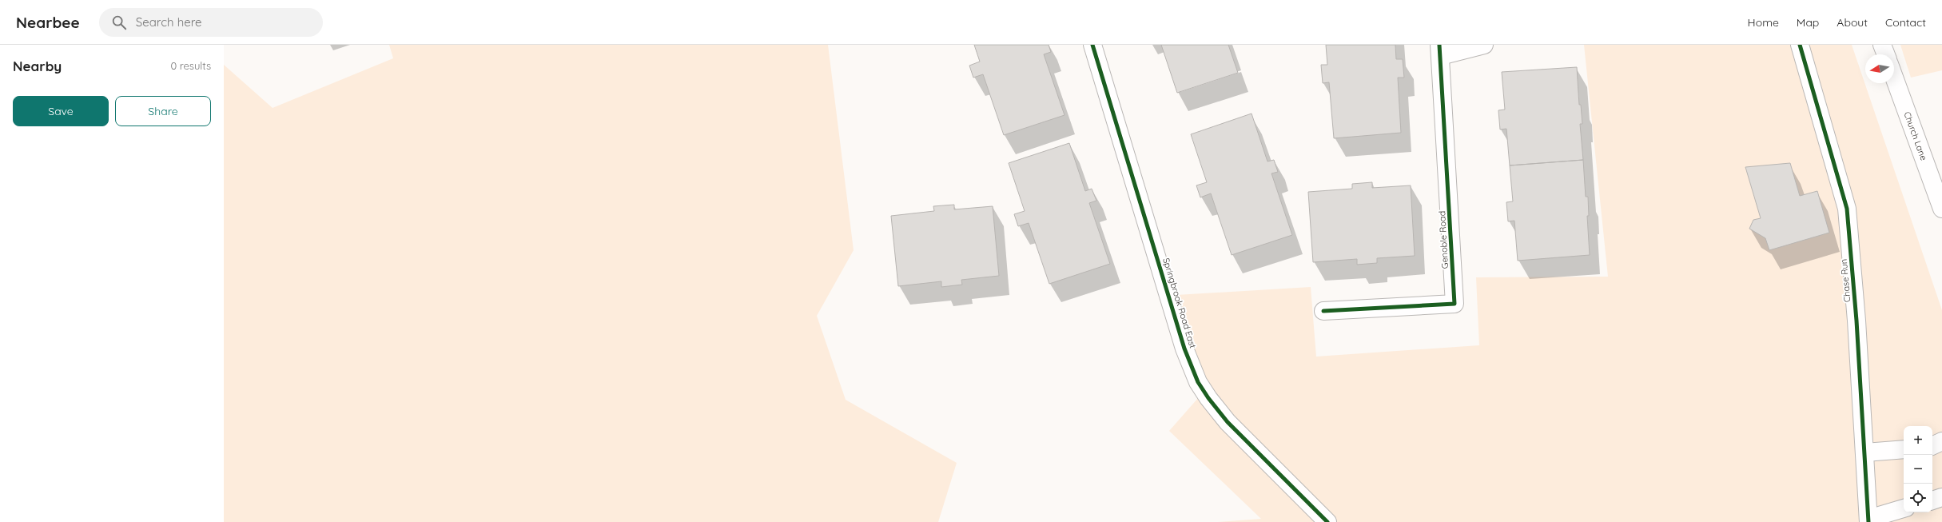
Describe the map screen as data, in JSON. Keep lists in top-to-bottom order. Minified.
{"streets":{"street":["Church Lane","Genoble Road","Chase Run","Springbrook Road East"]},"north":"left","page":{"header":"Nearbee","search":"Search here","nav":["Home","Map","About","Contact"],"heading":["Nearby","0 results"],"buttons":["Save","Share"],"map_buttons":["+","−"]}}
